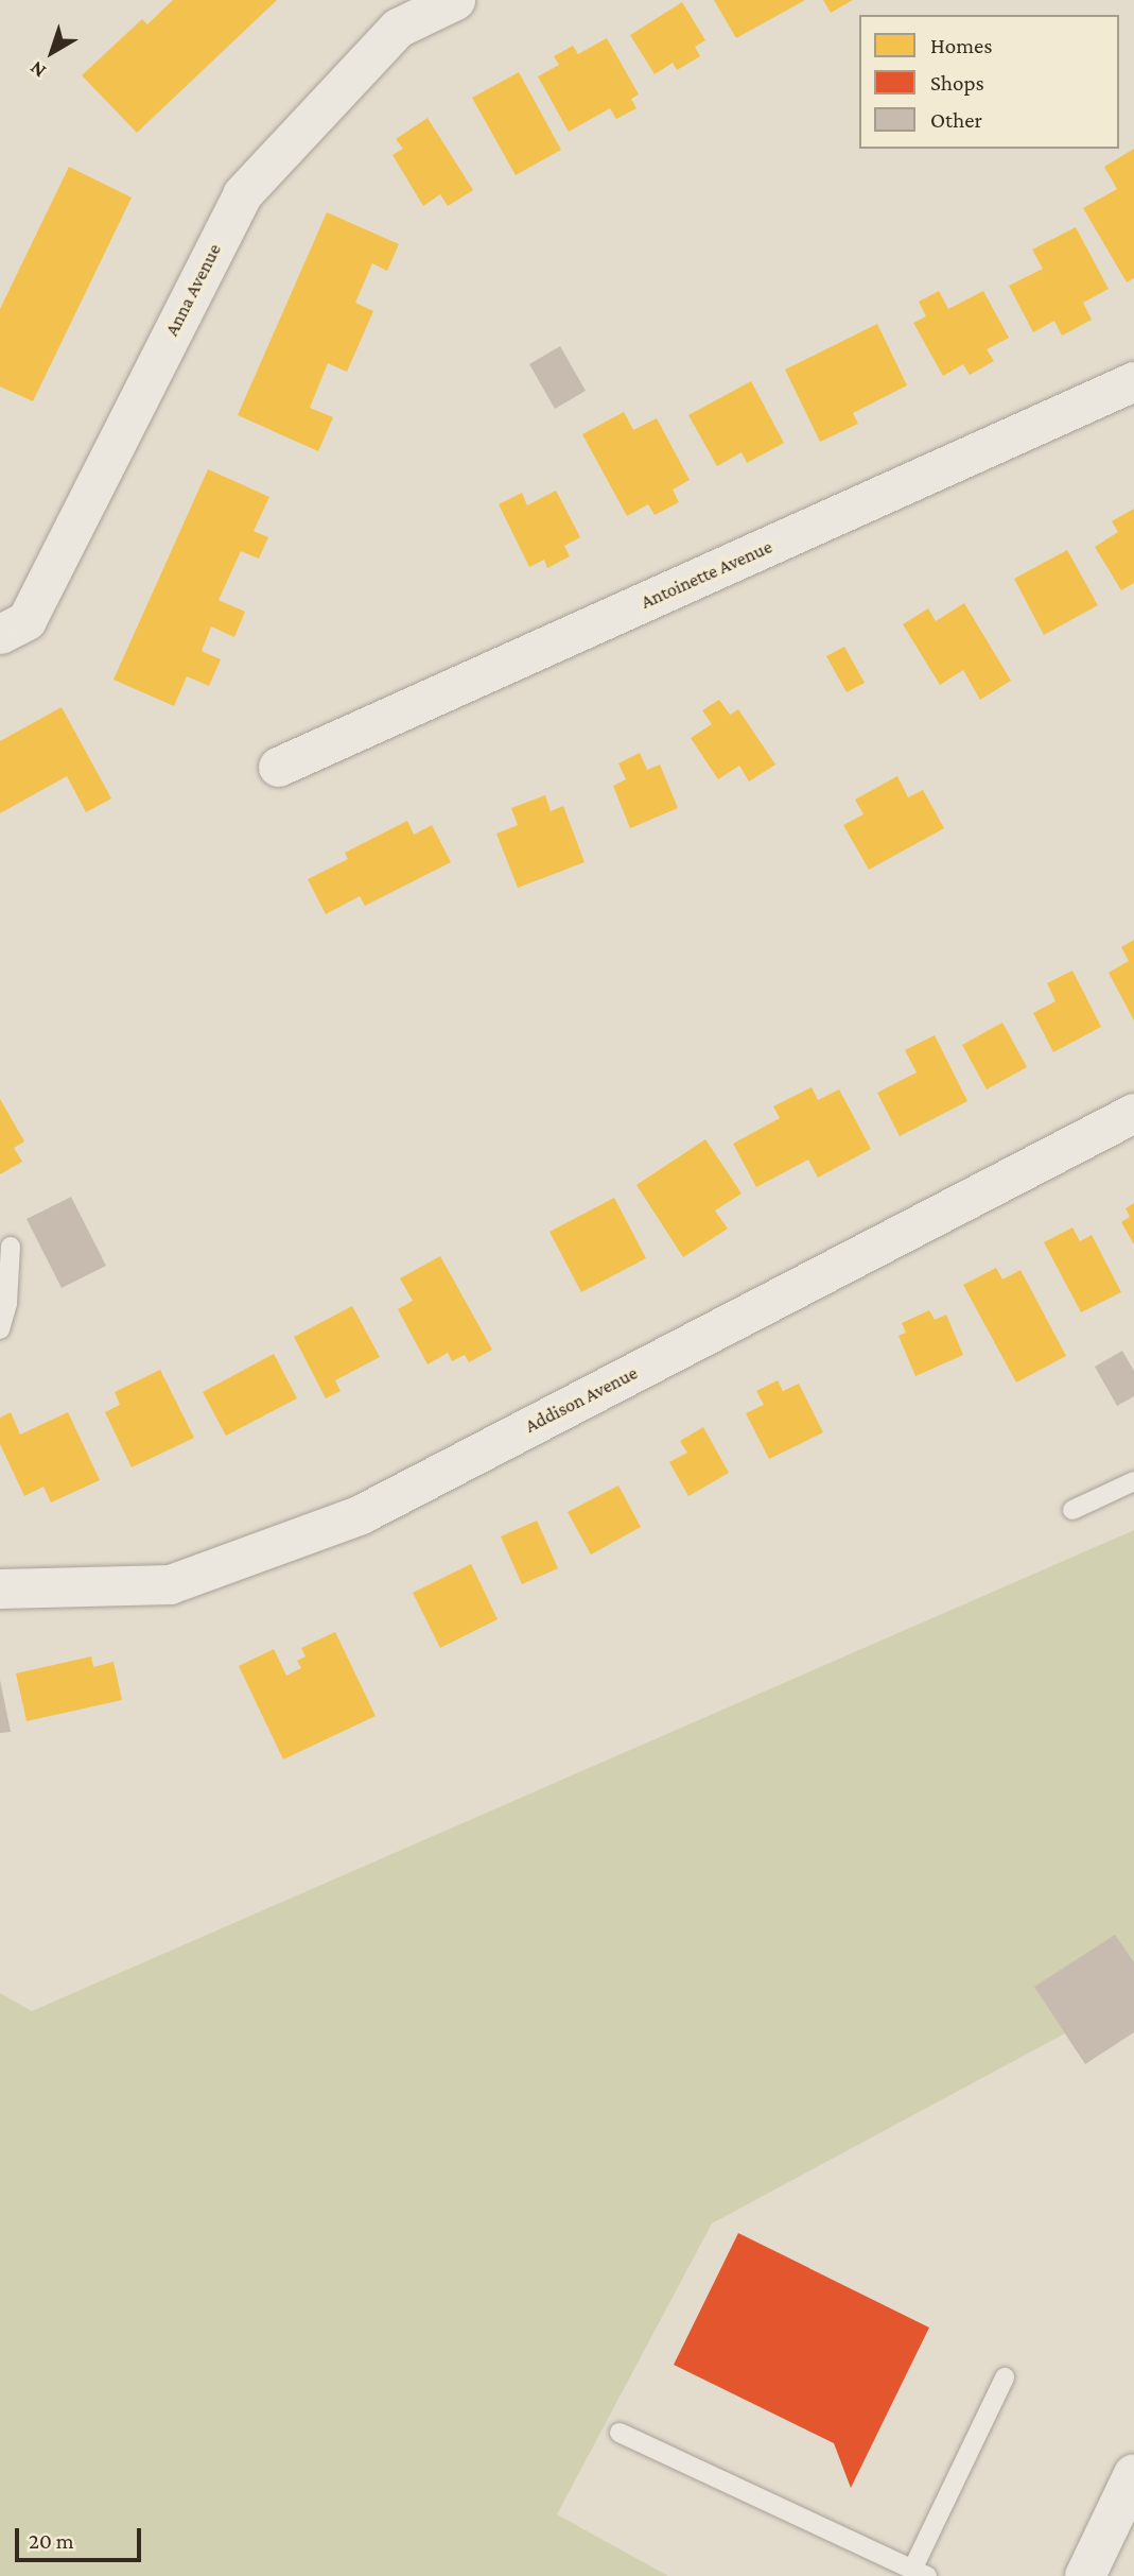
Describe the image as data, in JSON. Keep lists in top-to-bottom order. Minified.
{"streets":{"street":["Anna Avenue","Antoinette Avenue","Addison Avenue"]},"legend":["Homes","Shops","Other"],"scale_bar":"20 m","north":"bottom left"}
